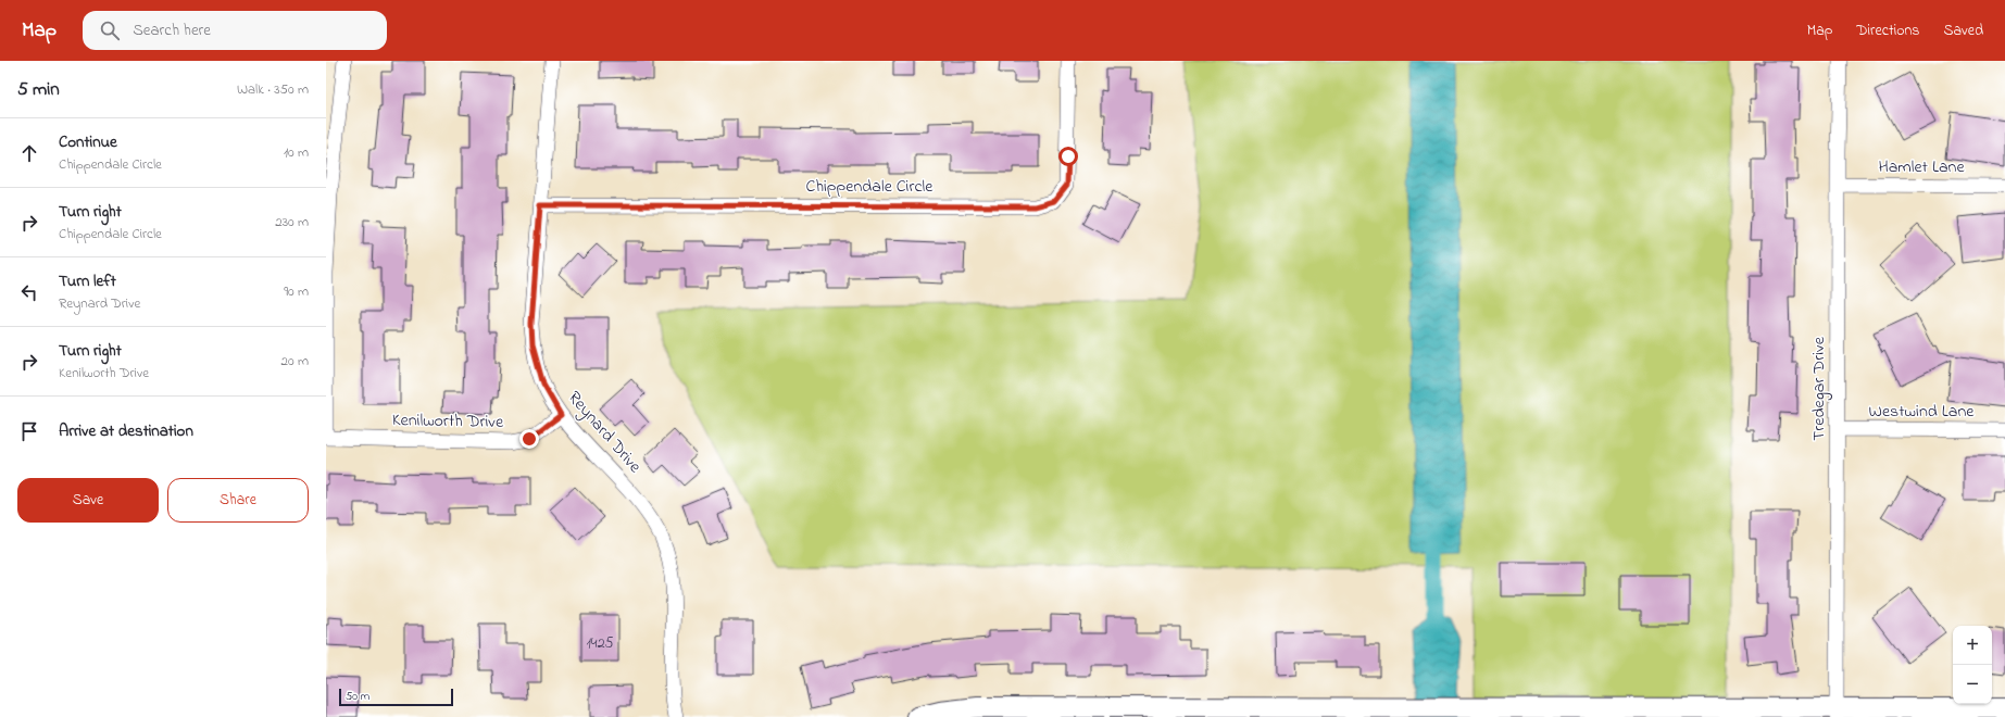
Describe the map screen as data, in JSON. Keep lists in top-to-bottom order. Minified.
{"streets":{"street":["Hamlet Lane","Chippendale Circle","Tredegar Drive","Westwind Lane","Kenilworth Drive","Reynard Drive"]},"crossings":[["Hamlet Lane","Tredegar Drive"],["Chippendale Circle","Reynard Drive"],["Tredegar Drive","Westwind Lane"],["Kenilworth Drive","Reynard Drive"]],"house_numbers":["1425"],"scale_bar":"50 m","page":{"header":"Map","search":"Search here","nav":["Map","Directions","Saved"],"heading":["5 min","Walk · 350 m"],"list":[["Continue","Chippendale Circle","10 m"],["Turn right","Chippendale Circle","230 m"],["Turn left","Reynard Drive","90 m"],["Turn right","Kenilworth Drive","20 m"],"Arrive at destination"],"buttons":["Save","Share"],"map_buttons":["+","−"],"scale":"50 m"}}
